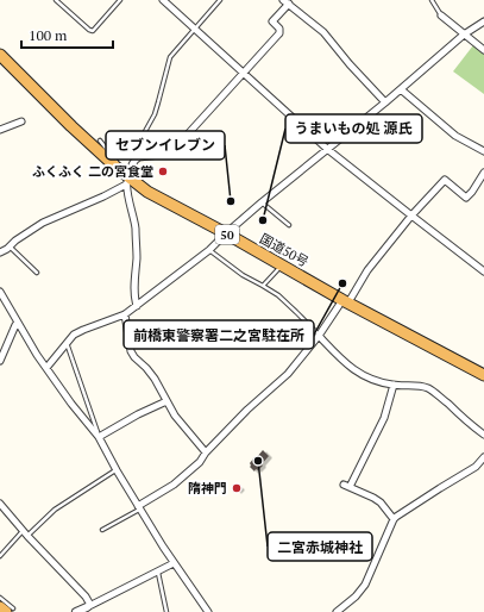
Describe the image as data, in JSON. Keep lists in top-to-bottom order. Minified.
{"streets":{"highway":["50","国道50号"]},"places":["ふくふく 二の宮食堂","セブンイレブン","うまいもの処 源氏","前橋東警察署二之宮駐在所","二宮赤城神社","隋神門"],"scale_bar":"100 m"}
